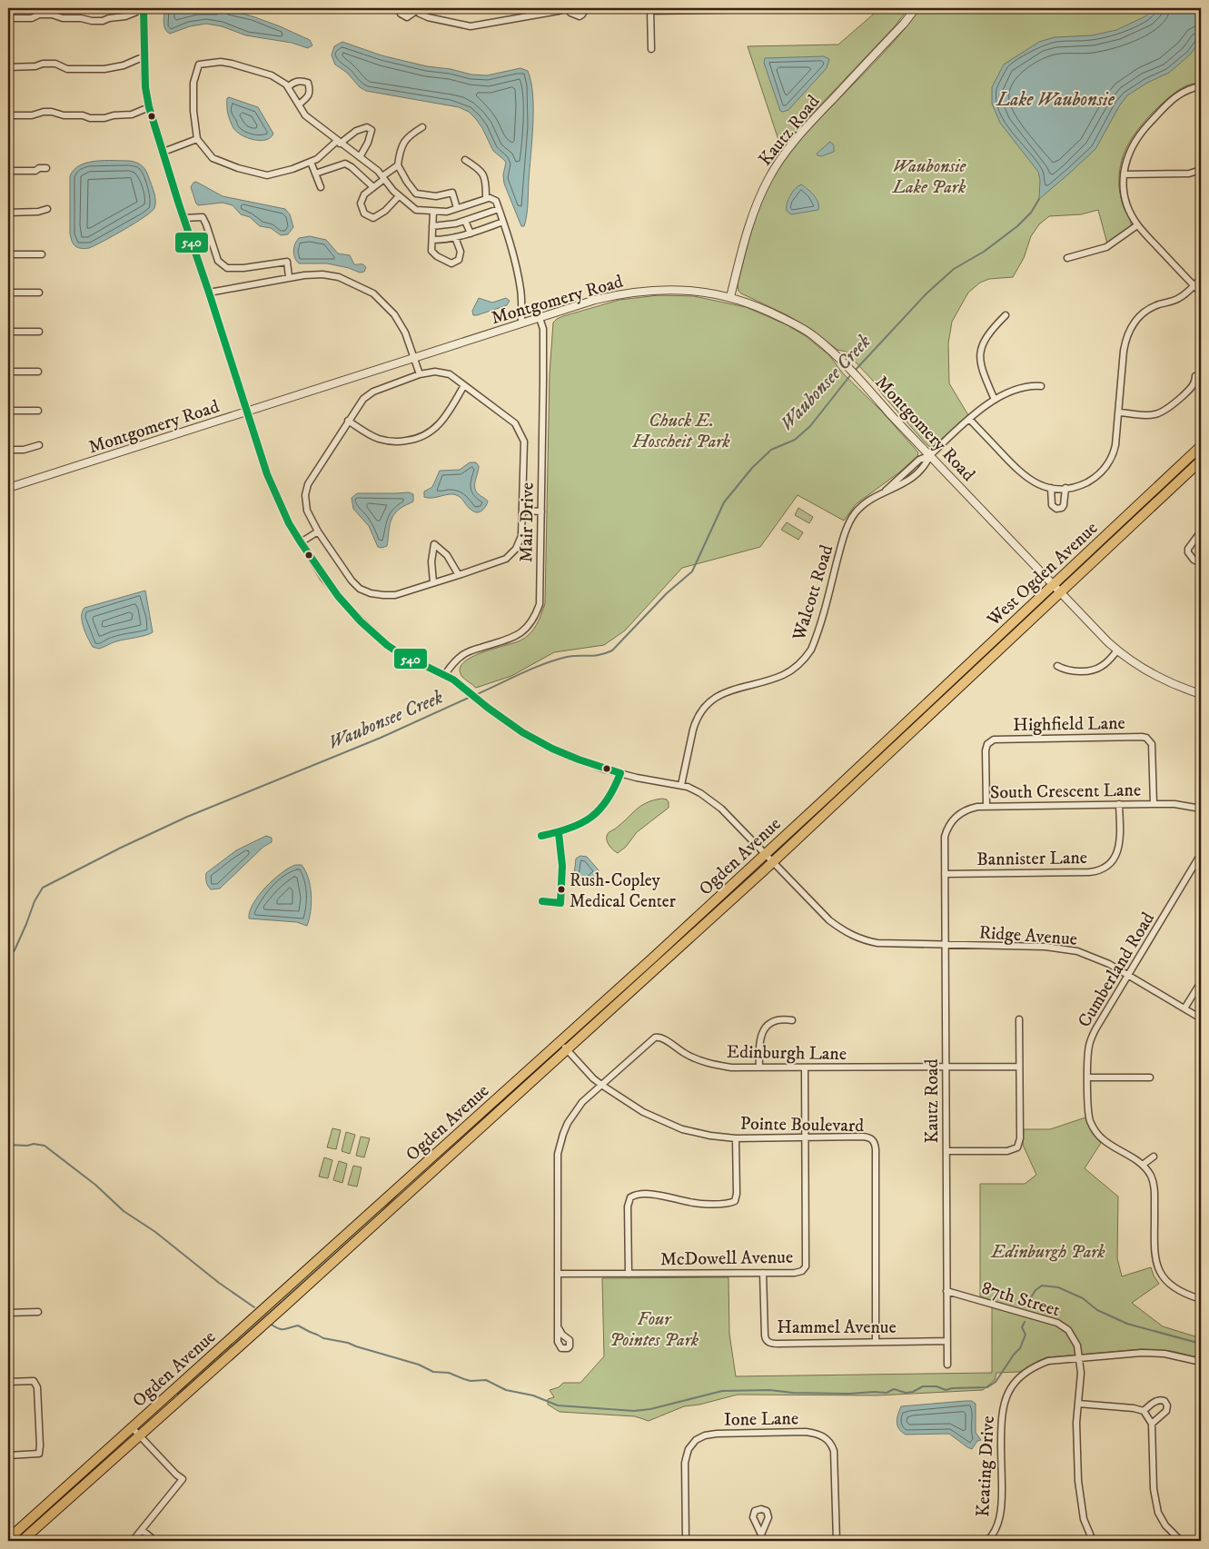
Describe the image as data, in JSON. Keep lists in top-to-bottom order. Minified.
{"streets":{"main road":["West Ogden Avenue","Ogden Avenue"],"street":["Kautz Road","Montgomery Road","Mair Drive","Walcott Road","Highfield Lane","South Crescent Lane","Bannister Lane","Ridge Avenue","Cumberland Road","Edinburgh Lane","Pointe Boulevard","McDowell Avenue","87th Street","Hammel Avenue","Ione Lane","Keating Drive"]},"crossings":[["Kautz Road","Montgomery Road"],["Kautz Road","South Crescent Lane"],["Kautz Road","Bannister Lane"],["Kautz Road","Ridge Avenue"],["Kautz Road","Edinburgh Lane"],["Kautz Road","87th Street"],["Kautz Road","Hammel Avenue"],["Montgomery Road","Mair Drive"],["Montgomery Road","West Ogden Avenue"],["Montgomery Road","Walcott Road"],["Montgomery Road","Ridge Avenue"],["Mair Drive","Ridge Avenue"],["West Ogden Avenue","Ogden Avenue"],["Walcott Road","Ridge Avenue"],["Highfield Lane","South Crescent Lane"],["South Crescent Lane","Bannister Lane"],["Ogden Avenue","Ridge Avenue"],["Ogden Avenue","Pointe Boulevard"],["Ridge Avenue","Cumberland Road"],["Edinburgh Lane","Pointe Boulevard"],["Edinburgh Lane","McDowell Avenue"],["Pointe Boulevard","McDowell Avenue"],["Pointe Boulevard","Hammel Avenue"],["McDowell Avenue","Hammel Avenue"],["87th Street","Keating Drive"]],"water":["Lake Waubonsie","Waubonsee Creek"],"parks":["Waubonsie Lake Park","Chuck E. Hoscheit Park","Edinburgh Park","Four Pointes Park"],"places":["Rush-Copley Medical Center"],"lines":["transit line 540"]}
